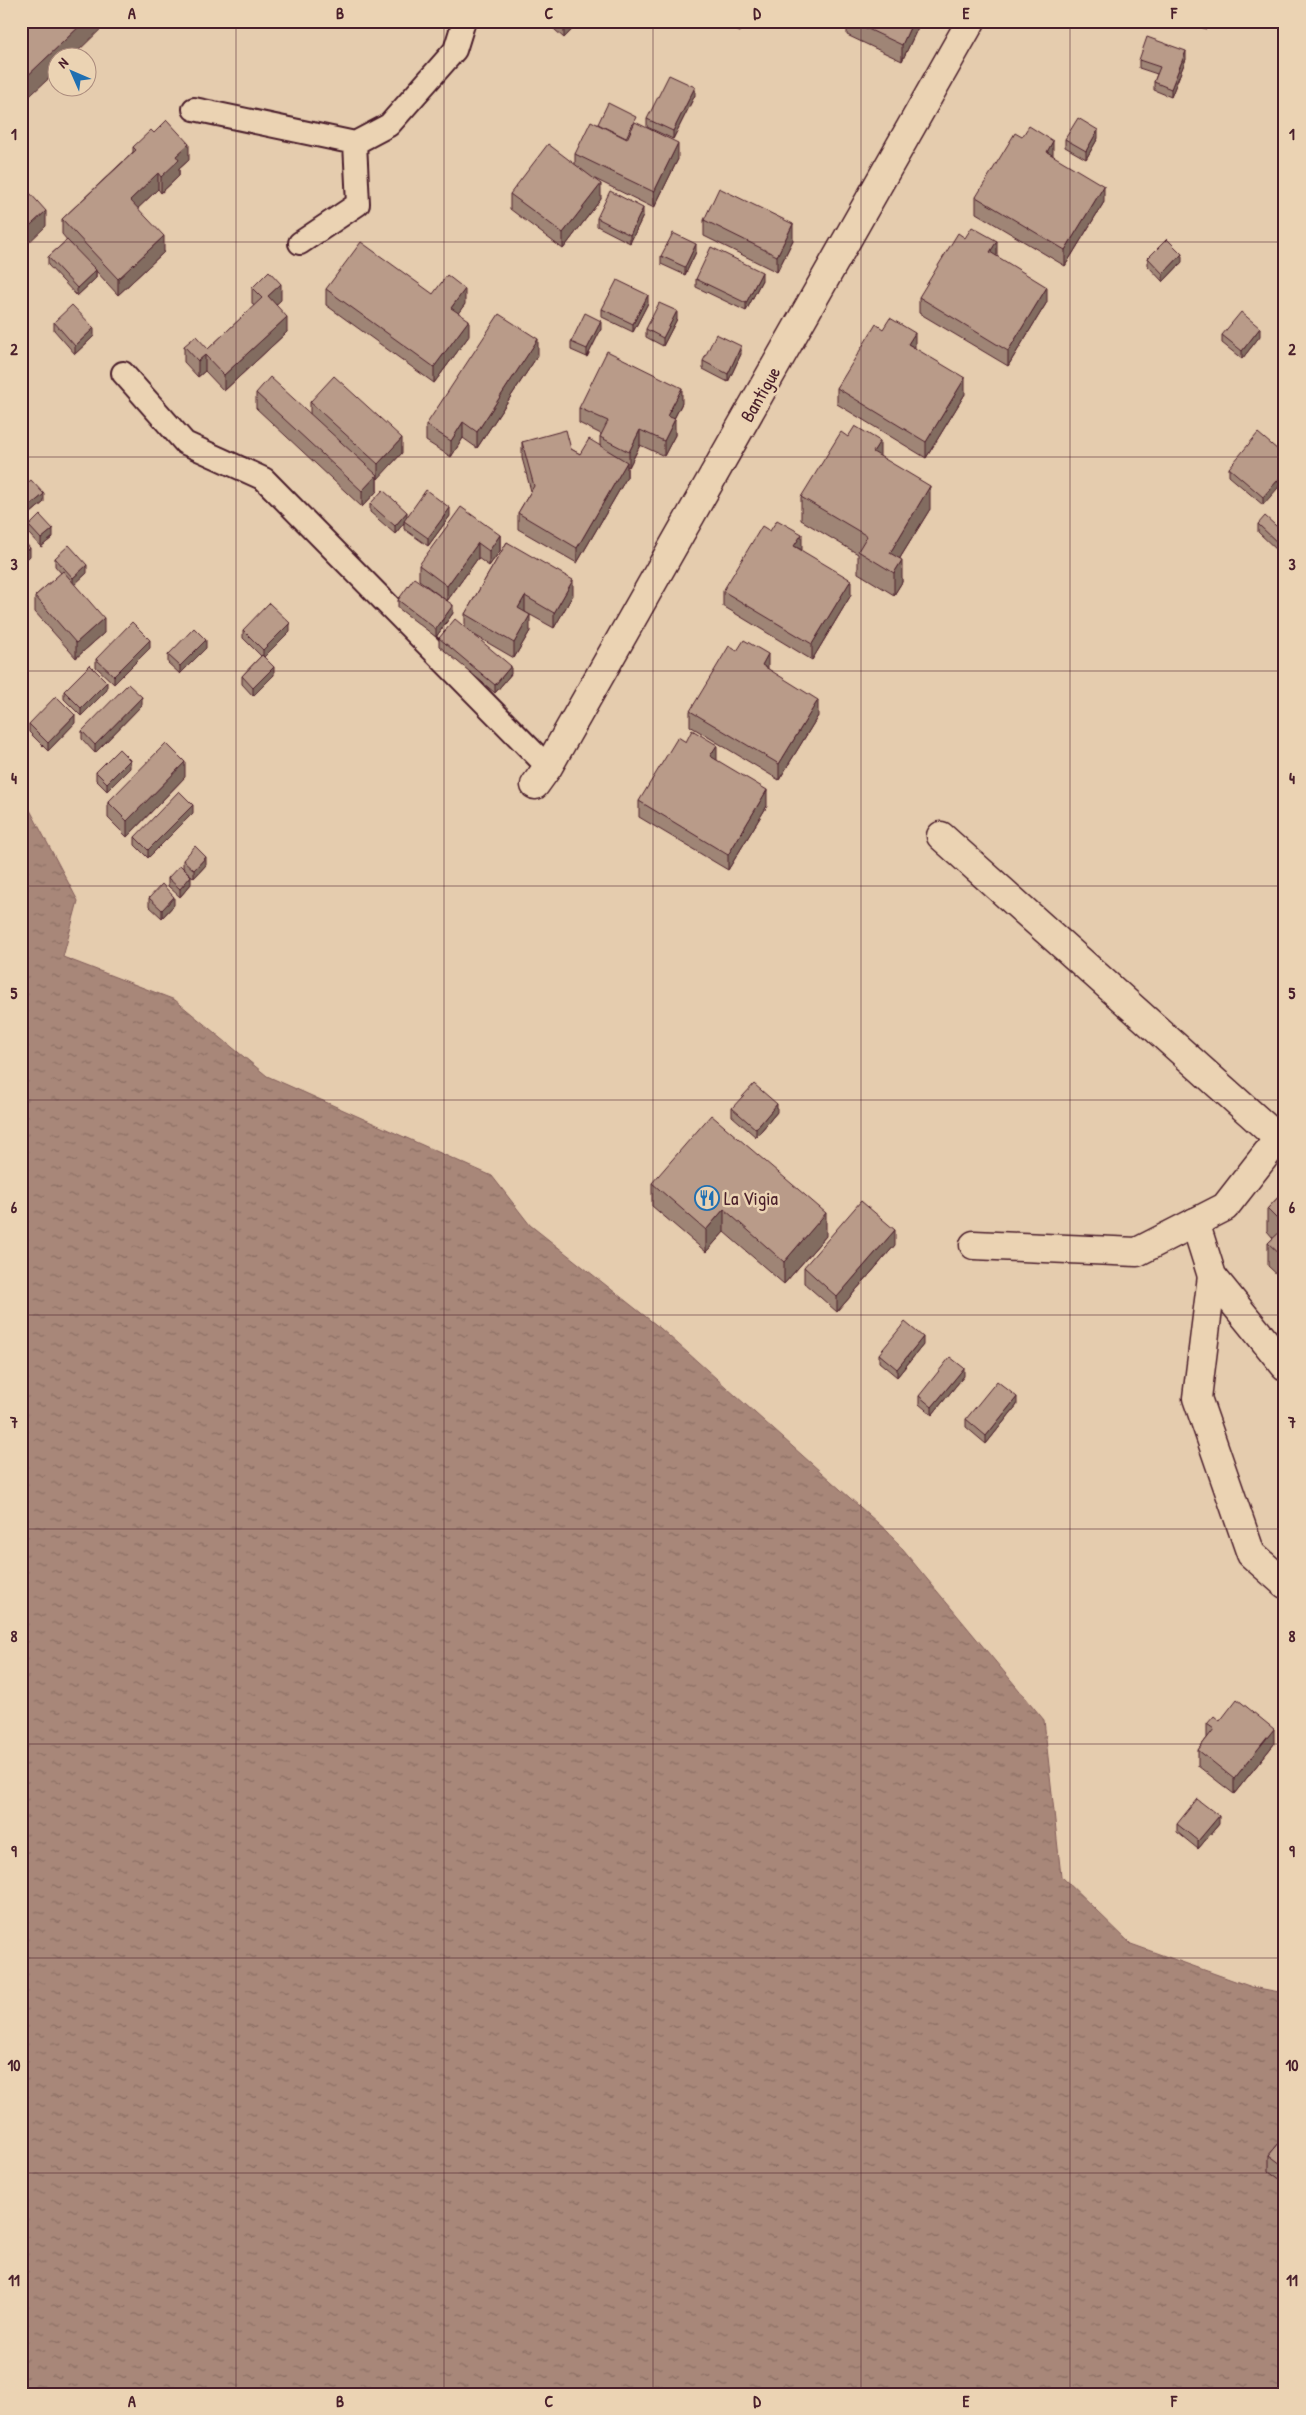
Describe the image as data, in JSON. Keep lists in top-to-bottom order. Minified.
{"streets":{"street":["Bantigue"]},"places":{"restaurant":["La Vigia"]},"north":"top left","grid":{"columns":["A","B","C","D","E","F"],"rows":["1","2","3","4","5","6","7","8","9","10","11"]}}
